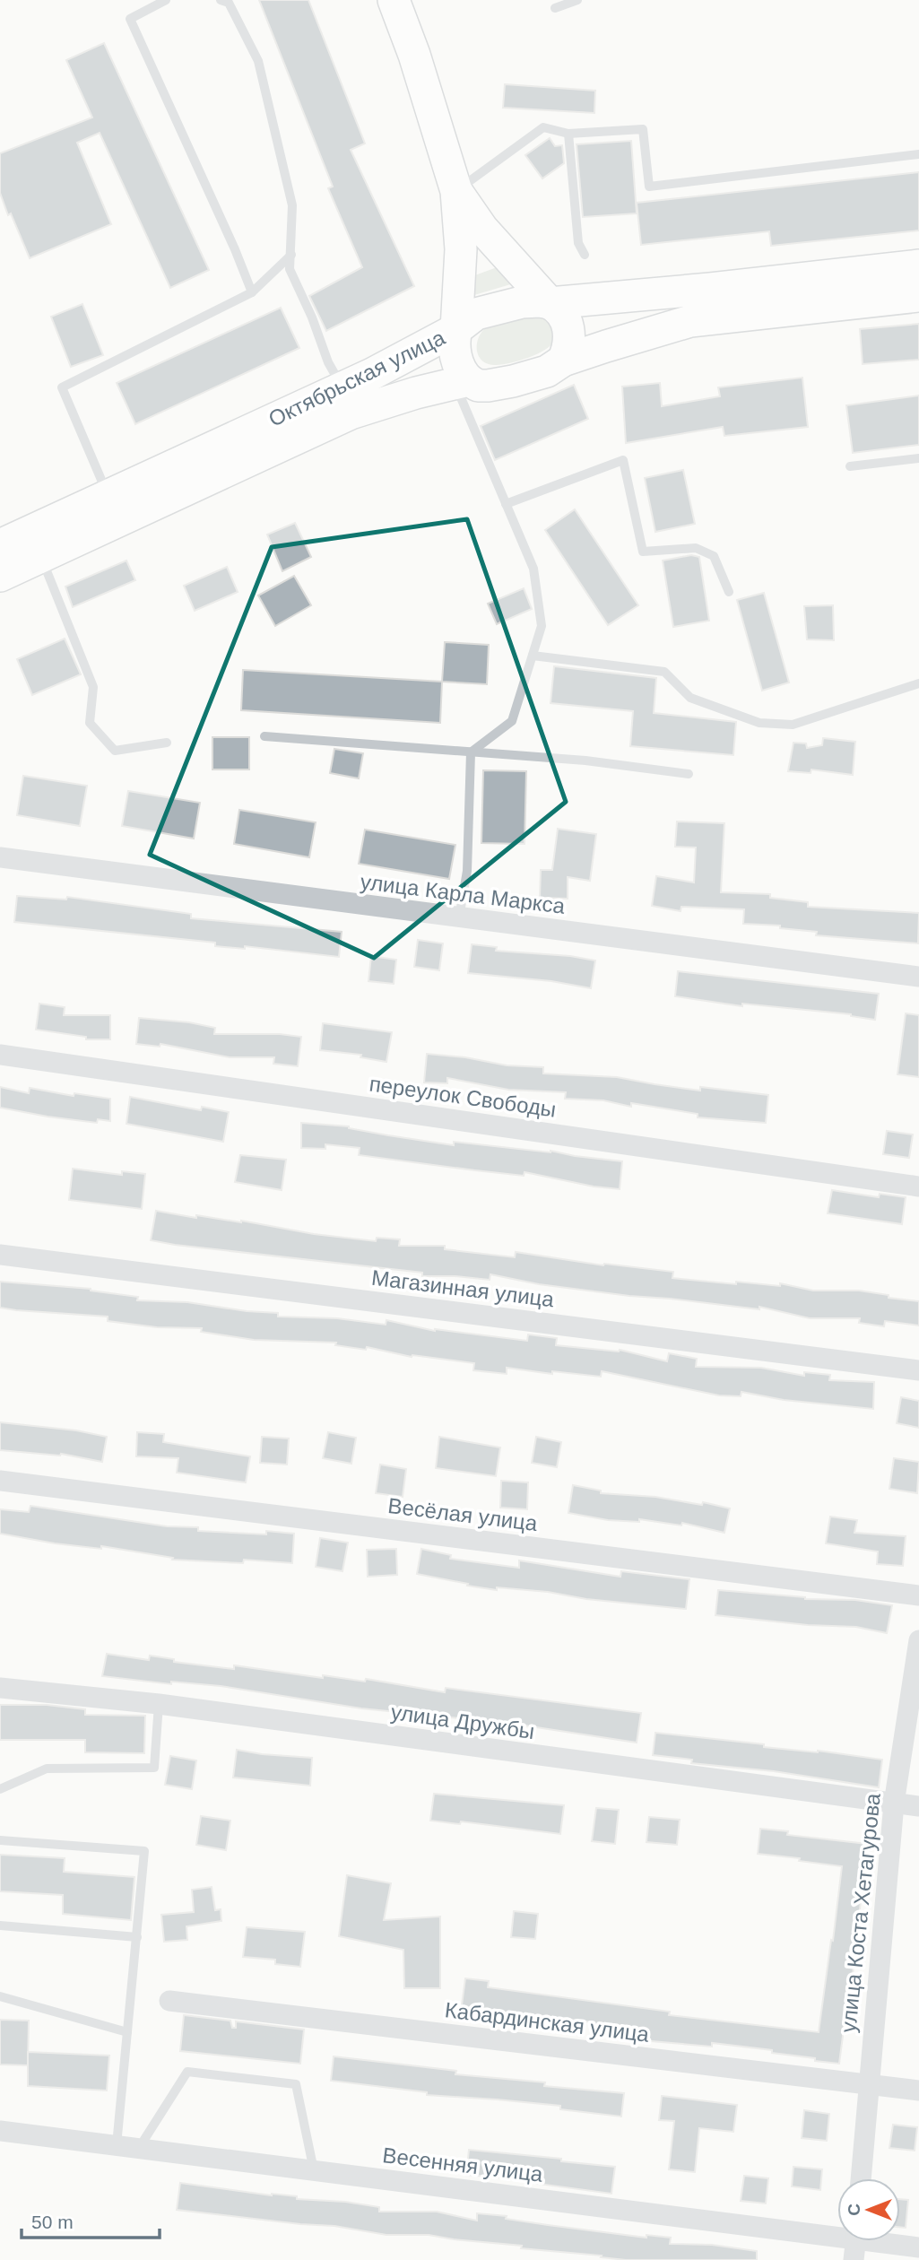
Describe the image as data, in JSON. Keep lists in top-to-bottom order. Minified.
{"streets":{"main road":["Октябрьская улица"],"street":["улица Карла Маркса","переулок Свободы","Магазинная улица","Весёлая улица","улица Дружбы","улица Коста Хетагурова","Кабардинская улица","Весенняя улица"]},"crossings":[["улица Дружбы","улица Коста Хетагурова"],["улица Коста Хетагурова","Кабардинская улица"]],"scale_bar":"50 m","north":"left"}
